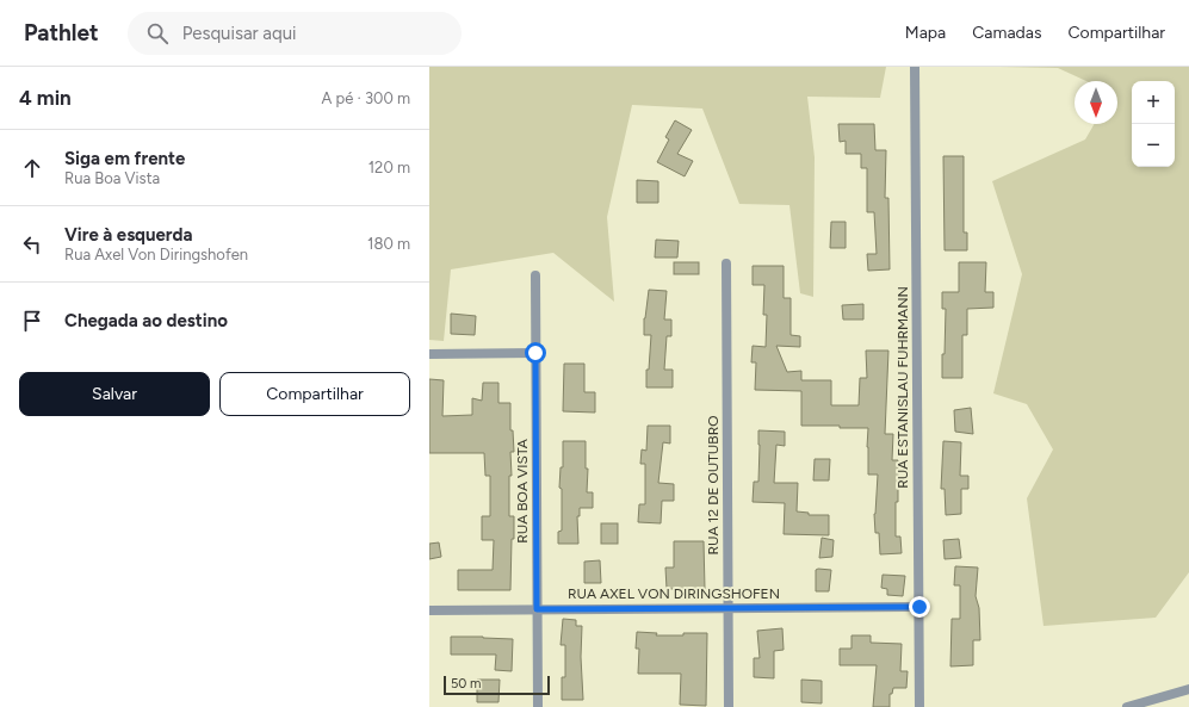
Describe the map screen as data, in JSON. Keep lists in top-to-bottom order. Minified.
{"streets":{"street":["RUA ESTANISLAU FUHRMANN","RUA 12 DE OUTUBRO","RUA BOA VISTA","RUA AXEL VON DIRINGSHOFEN"]},"crossings":[["RUA ESTANISLAU FUHRMANN","RUA AXEL VON DIRINGSHOFEN"],["RUA 12 DE OUTUBRO","RUA AXEL VON DIRINGSHOFEN"],["RUA BOA VISTA","RUA AXEL VON DIRINGSHOFEN"]],"scale_bar":"50 m","north":"bottom","page":{"header":"Pathlet","search":"Pesquisar aqui","nav":["Mapa","Camadas","Compartilhar"],"heading":["4 min","A pé · 300 m"],"map_buttons":["+","−"],"list":[["Siga em frente","Rua Boa Vista","120 m"],["Vire à esquerda","Rua Axel Von Diringshofen","180 m"],"Chegada ao destino"],"buttons":["Salvar","Compartilhar"],"scale":"50 m"}}
